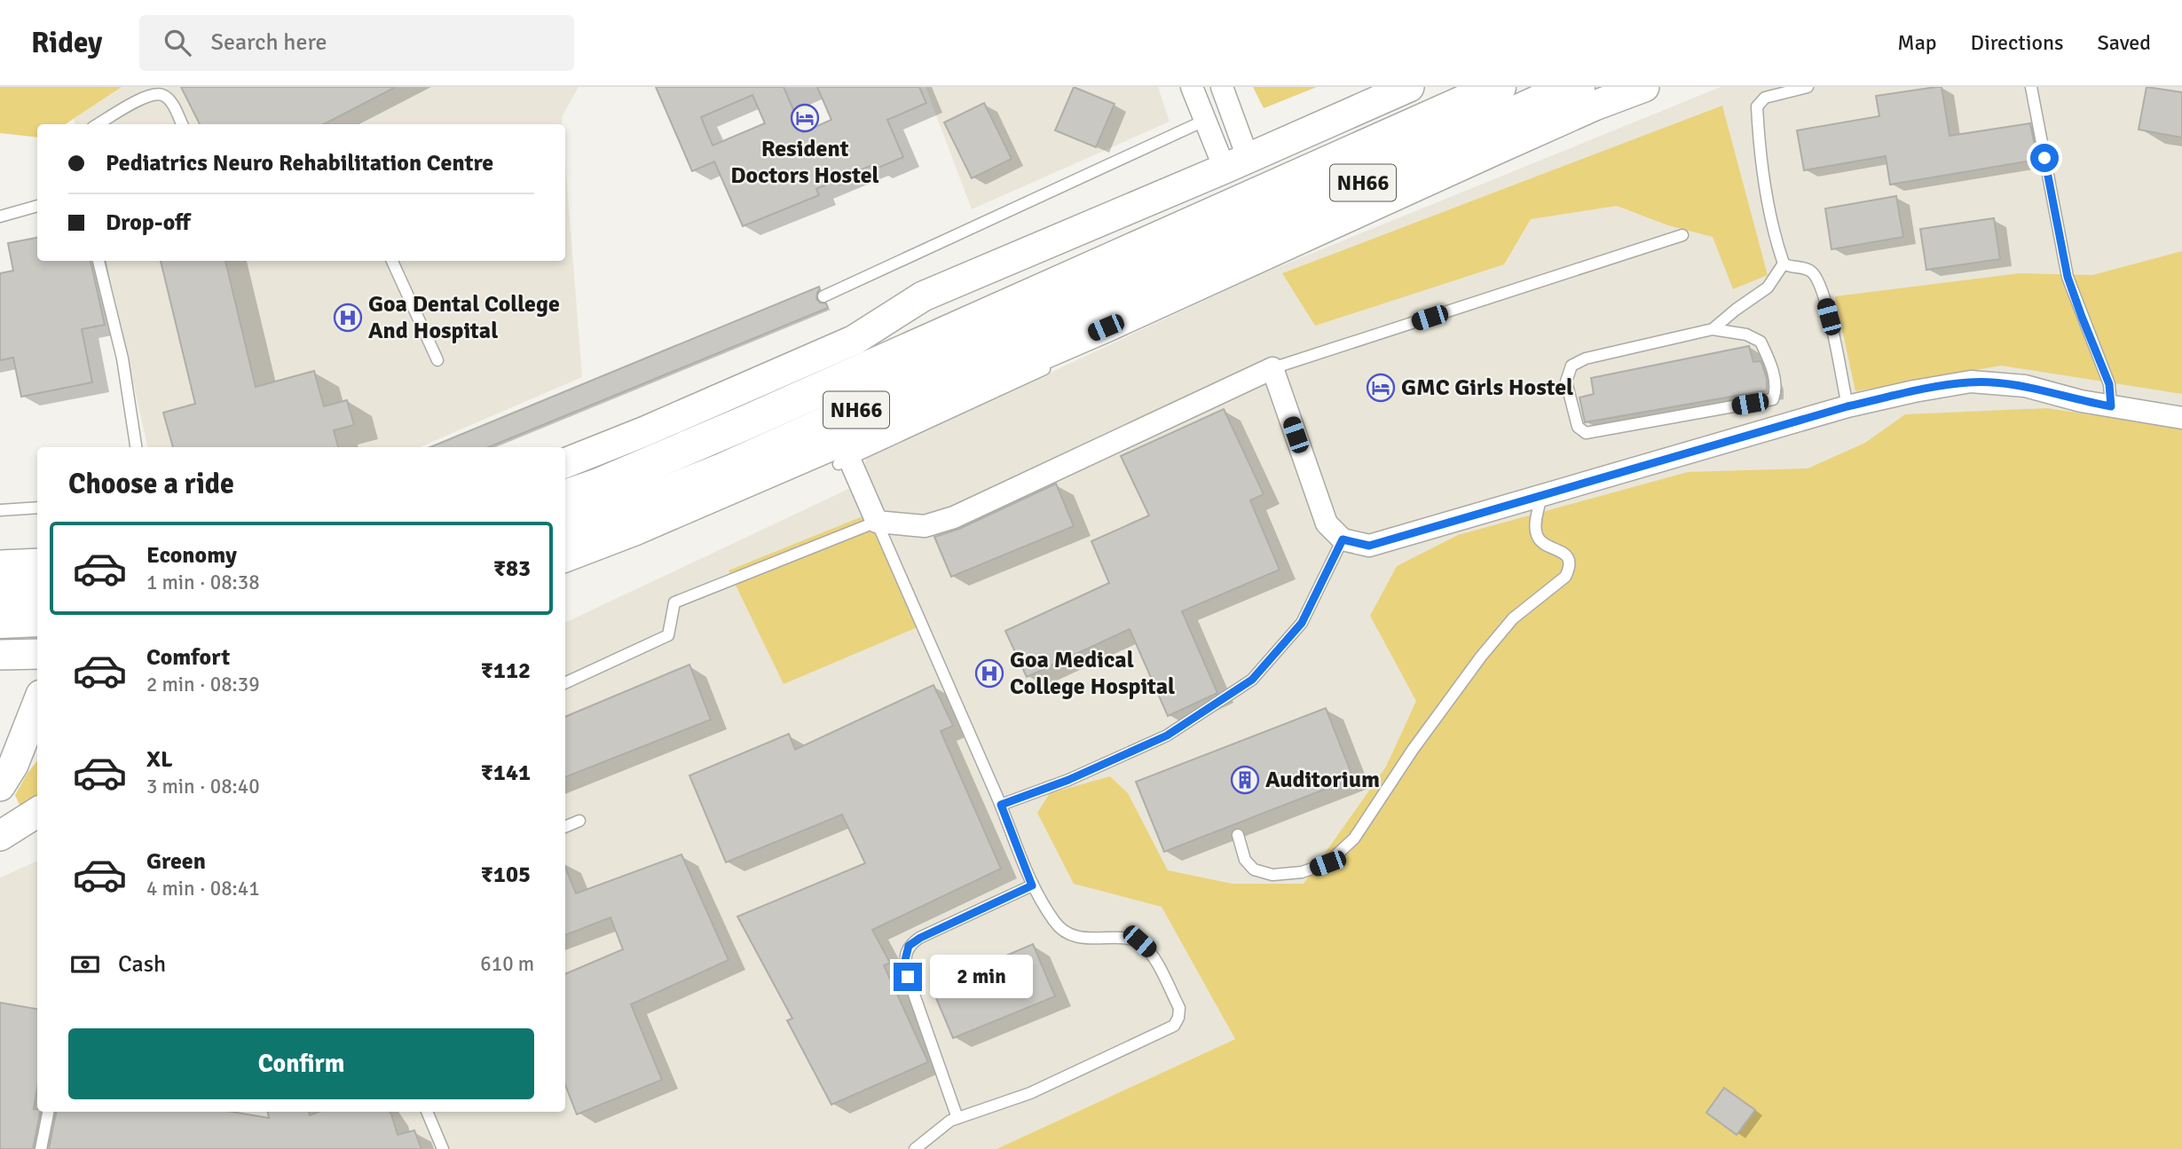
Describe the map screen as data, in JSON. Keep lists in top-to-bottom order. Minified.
{"streets":{"highway":["NH66"]},"places":{"hotel":["Resident Doctors Hostel","GMC Girls Hostel"],"hospital":["Goa Dental College And Hospital","Goa Medical College Hospital"],"building":["Auditorium"]},"page":{"header":"Ridey","search":"Search here","nav":["Map","Directions","Saved"],"banner":["Pediatrics Neuro Rehabilitation Centre","Drop-off"],"heading":"Choose a ride","list":[{"name":"Economy","note":"1 min · 08:38","value":"₹83"},{"name":"Comfort","note":"2 min · 08:39","value":"₹112"},{"name":"XL","note":"3 min · 08:40","value":"₹141"},{"name":"Green","note":"4 min · 08:41","value":"₹105"}],"pay":["Cash","610 m"],"bubble":"2 min","buttons":"Confirm"}}
